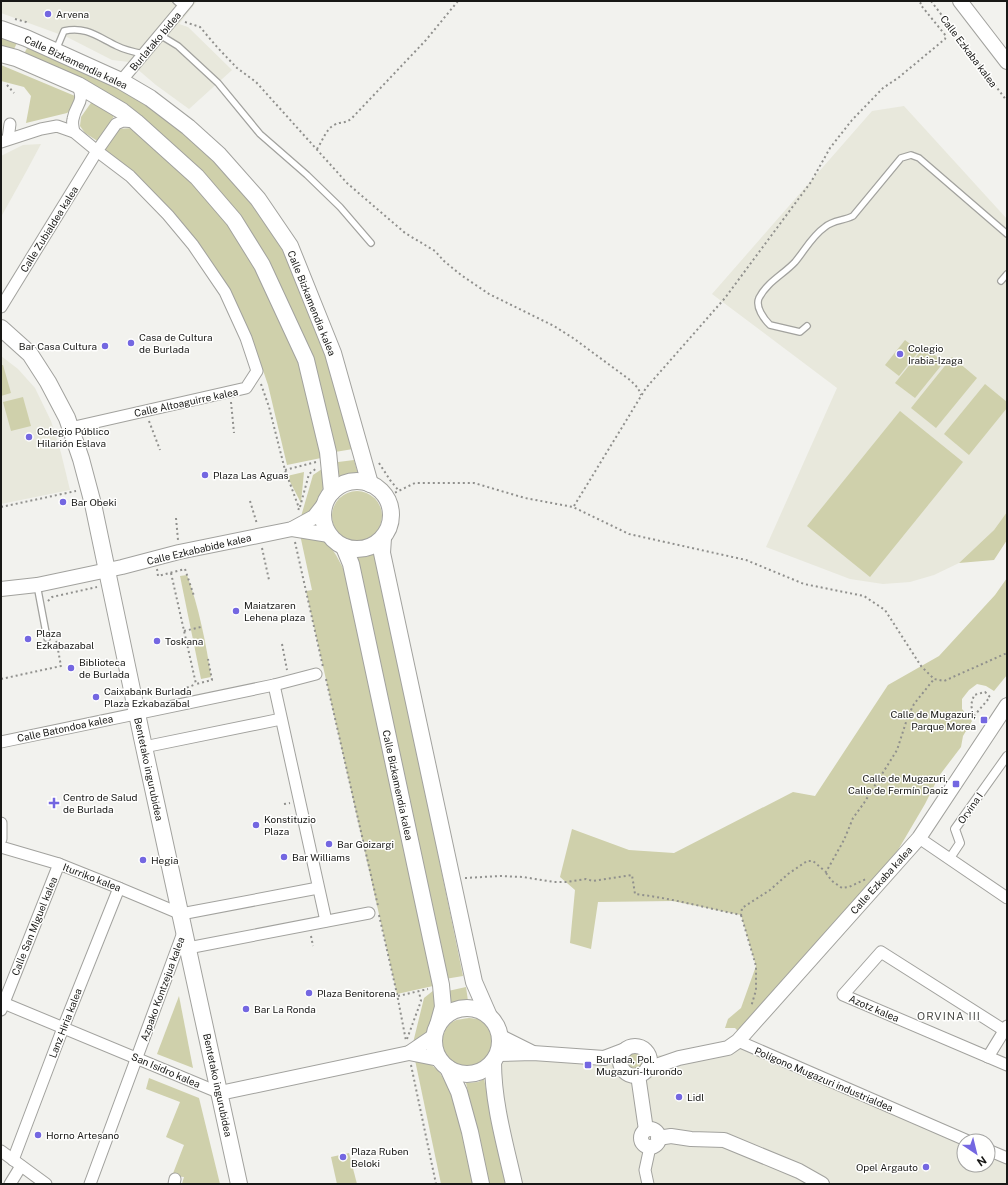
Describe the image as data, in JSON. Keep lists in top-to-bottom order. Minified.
{"streets":{"main road":["Calle Bizkamendia kalea","Bentetako ingurubidea"],"street":["Burlatako bidea","Calle Ezkaba kalea","Calle Zubialdea kalea","Calle Altoaguirre kalea","Calle Ezkababide kalea","Calle Batondoa kalea","Orvina I","Iturriko kalea","Calle San Miguel kalea","Azpako Kontzejua kalea","Azotz kalea","Lanz Hiria kalea","San Isidro kalea","Polígono Mugazuri industrialdea"]},"crossings":[["Burlatako bidea","Calle Bizkamendia kalea"],["Calle Ezkaba kalea","Polígono Mugazuri industrialdea"],["Calle Bizkamendia kalea","Calle Zubialdea kalea"],["Calle Bizkamendia kalea","Calle Ezkababide kalea"],["Calle Altoaguirre kalea","Bentetako ingurubidea"],["Calle Ezkababide kalea","Bentetako ingurubidea"],["Calle Batondoa kalea","Bentetako ingurubidea"],["Bentetako ingurubidea","Iturriko kalea"],["Bentetako ingurubidea","Azpako Kontzejua kalea"],["Bentetako ingurubidea","San Isidro kalea"],["Iturriko kalea","Calle San Miguel kalea"],["Iturriko kalea","Azpako Kontzejua kalea"],["Iturriko kalea","Lanz Hiria kalea"],["Calle San Miguel kalea","San Isidro kalea"],["Azpako Kontzejua kalea","San Isidro kalea"],["Lanz Hiria kalea","San Isidro kalea"]],"districts":["ORVINA III"],"places":{"other":["Arvena","Casa de Cultura de Burlada","Bar Casa Cultura","Colegio Irabia-Izaga","Colegio Público Hilarión Eslava","Plaza Las Aguas","Bar Obeki","Maiatzaren Lehena plaza","Plaza Ezkabazabal","Toskana","Biblioteca de Burlada","Caixabank Burlada Plaza Ezkabazabal","Konstituzio Plaza","Bar Goizargi","Bar Williams","Hegia","Plaza Benitorena","Bar La Ronda","Lidl","Horno Artesano","Plaza Ruben Beloki","Opel Argauto"],"transit":["Calle de Mugazuri, Parque Morea","Calle de Mugazuri, Calle de Fermín Daoiz","Burlada, Pol. Mugazuri-Iturondo"],"health":["Centro de Salud de Burlada"]},"north":"bottom right"}
